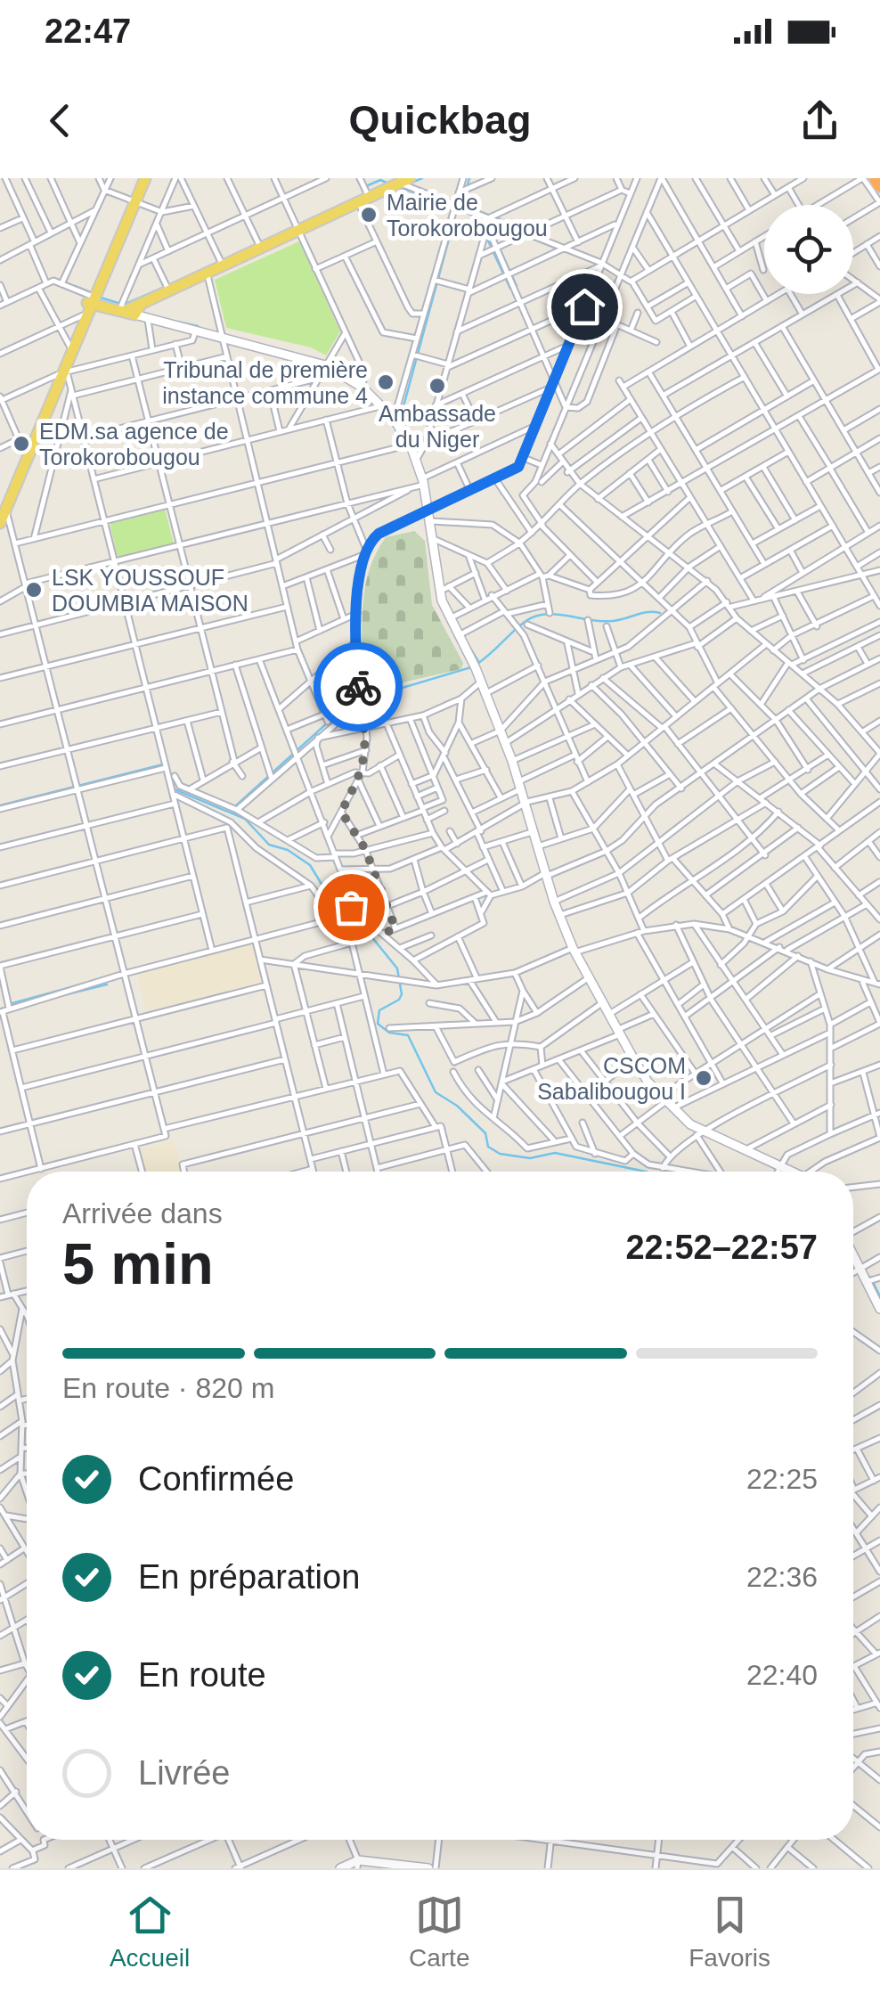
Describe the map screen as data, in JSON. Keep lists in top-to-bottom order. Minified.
{"places":["Mairie de Torokorobougou","Tribunal de première instance commune 4","Ambassade du Niger","EDM.sa agence de Torokorobougou","LSK YOUSSOUF DOUMBIA MAISON","CSCOM Sabalibougou I"],"page":{"status":"22:47","header":"Quickbag","heading":["5 min","Arrivée dans","22:52–22:57"],"bar":"En route · 820 m","list":[["Confirmée","22:25"],["En préparation","22:36"],["En route","22:40"],"Livrée"],"tabs":["Accueil","Carte","Favoris"]}}
